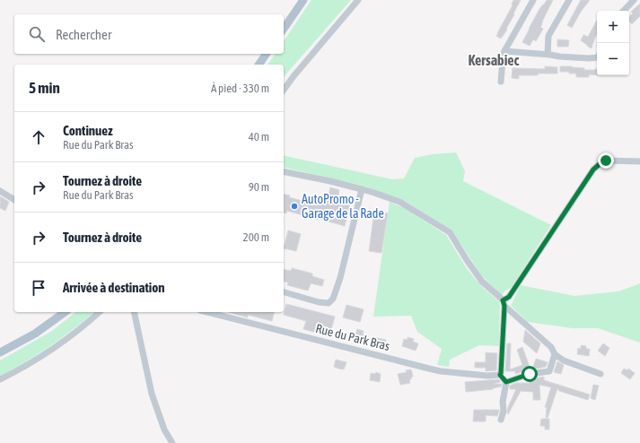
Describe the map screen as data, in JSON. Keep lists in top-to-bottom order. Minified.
{"streets":{"street":["Rue du Park Bras"]},"districts":["Kersabiec"],"places":["AutoPromo - Garage de la Rade"],"page":{"map_buttons":["+","−"],"search":"Rechercher","heading":["5 min","À pied · 330 m"],"list":[["Continuez","Rue du Park Bras","40 m"],["Tournez à droite","Rue du Park Bras","90 m"],["Tournez à droite","200 m"],"Arrivée à destination"]}}
